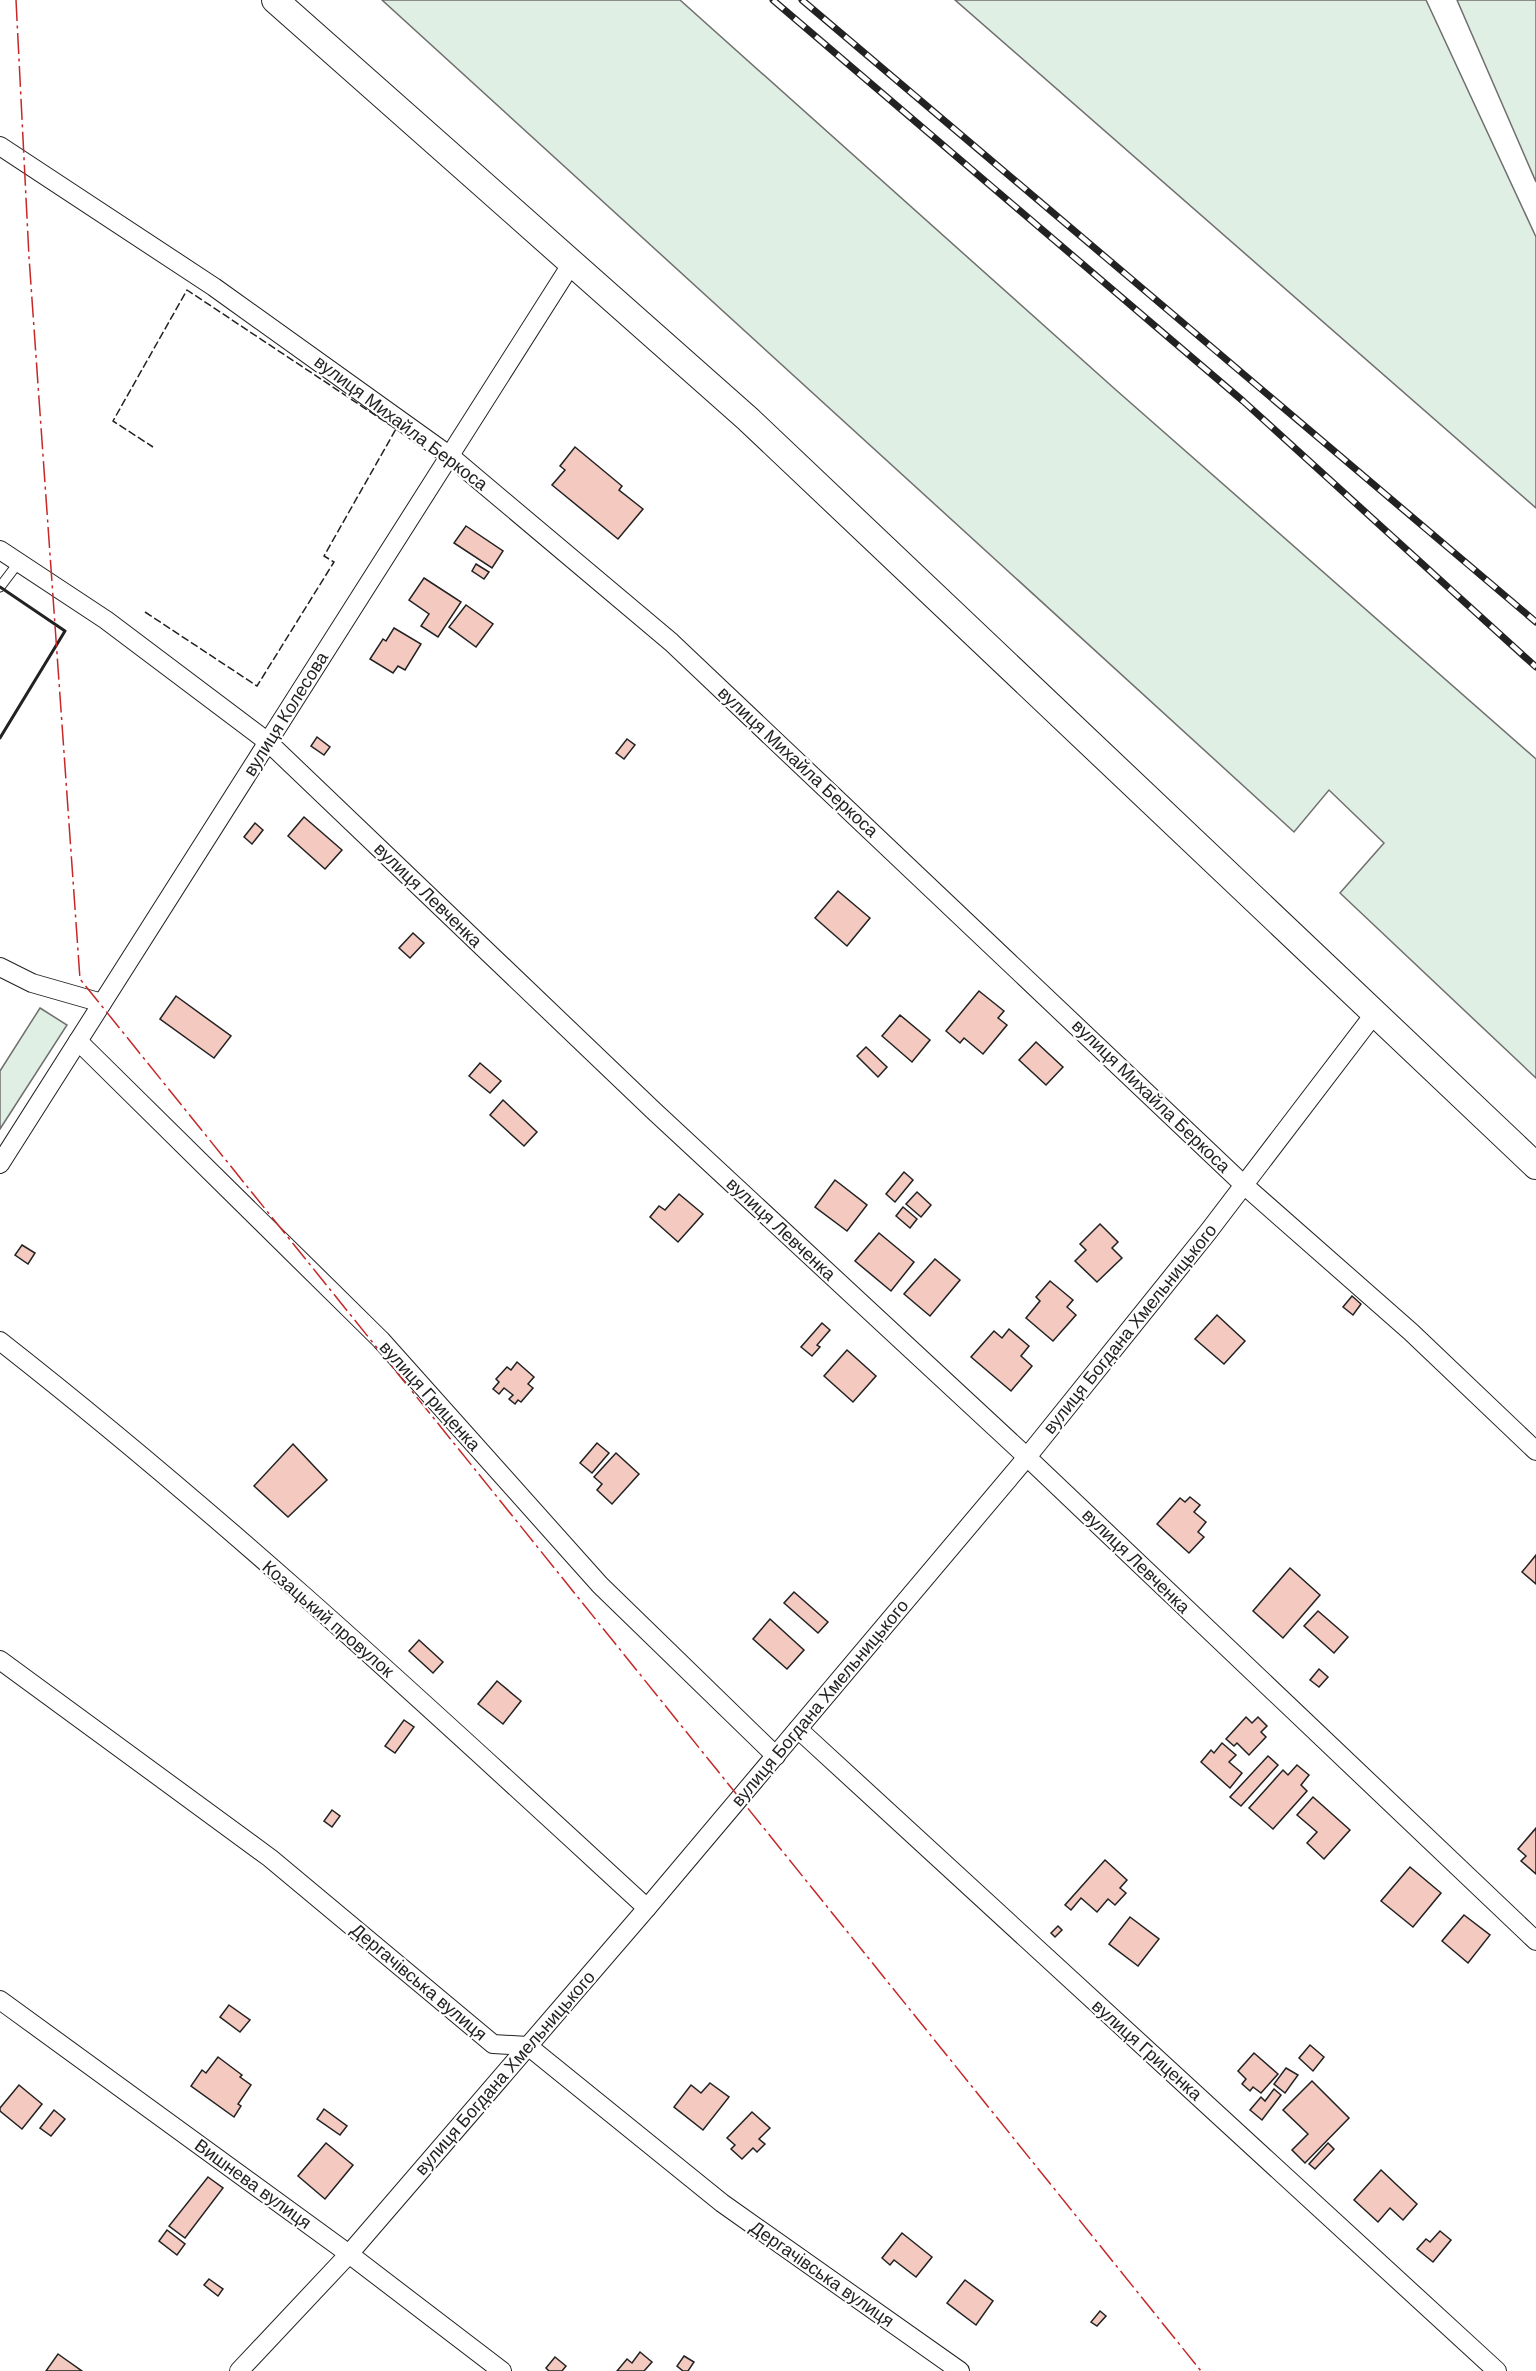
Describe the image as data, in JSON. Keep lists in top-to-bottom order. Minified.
{"streets":{"street":["вулиця Михайла Беркоса","вулиця Колесова","вулиця Левченка","вулиця Богдана Хмельницького","вулиця Гриценка","Козацький провулок","Дергачівська вулиця","Вишнева вулиця"]},"crossings":[["вулиця Михайла Беркоса","вулиця Колесова"],["вулиця Михайла Беркоса","вулиця Богдана Хмельницького"],["вулиця Колесова","вулиця Левченка"],["вулиця Колесова","вулиця Гриценка"],["вулиця Левченка","вулиця Богдана Хмельницького"],["вулиця Богдана Хмельницького","вулиця Гриценка"],["вулиця Богдана Хмельницького","Козацький провулок"],["вулиця Богдана Хмельницького","Дергачівська вулиця"],["вулиця Богдана Хмельницького","Вишнева вулиця"]]}
